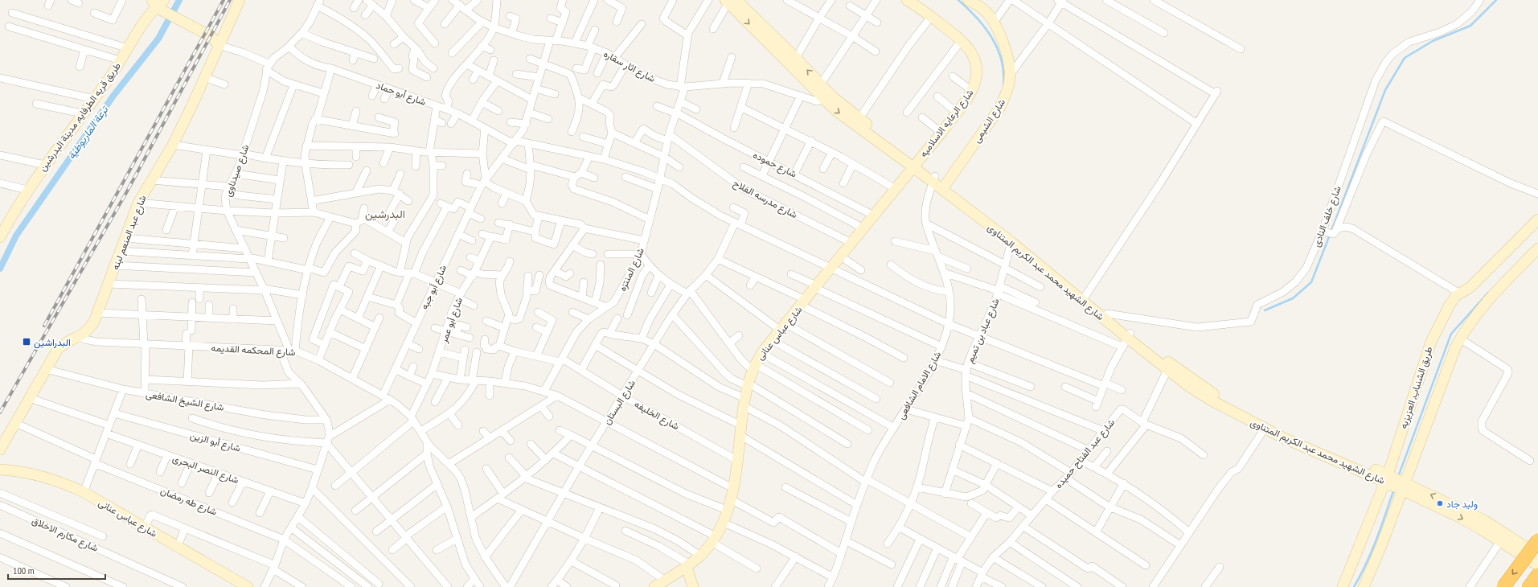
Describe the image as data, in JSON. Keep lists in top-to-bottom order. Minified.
{"streets":{"main road":["طريق قريه الطرفايه, مدينة البدرشين","شارع الشيمى","شارع الرعايه الاسلاميه","شارع عبد المنعم لبنه","شارع الشهيد محمد عبد الكريم المتناوى","شارع عباس عنانى","طريق الشنباب, العزيزيه"],"street":["شارع اثار سقاره","شارع أبو حماد","شارع حموده","شارع صيدناوى","شارع مدرسه الفلاح","شارع خلف النادى","شارع المنتزه","شارع أبو جبه","شارع أبو عمر","شارع عباد بن تميم","شارع المحكمه القديمه","شارع الامام الشافعى","شارع الشيخ الشافعى","شارع البستان","شارع الخليفه","شارع أبو الزين","شارع عبد الفتاح حميده","شارع النصر البحرى","شارع طه رمضان","شارع مكارم الاخلاق"]},"crossings":[["شارع اثار سقاره","شارع المنتزه"],["شارع اثار سقاره","شارع الشهيد محمد عبد الكريم المتناوى"],["شارع اثار سقاره","شارع أبو جبه"],["شارع أبو حماد","شارع المنتزه"],["شارع أبو حماد","شارع أبو جبه"],["شارع أبو حماد","شارع عباد بن تميم"],["شارع أبو حماد","شارع عباس عنانى"],["شارع أبو حماد","شارع الامام الشافعى"],["شارع أبو حماد","شارع البستان"],["شارع الشيمى","شارع الشهيد محمد عبد الكريم المتناوى"],["شارع الرعايه الاسلاميه","شارع الشهيد محمد عبد الكريم المتناوى"],["شارع الرعايه الاسلاميه","شارع عباس عنانى"],["شارع حموده","شارع المنتزه"],["شارع حموده","شارع عباس عنانى"],["شارع صيدناوى","شارع المحكمه القديمه"],["شارع مدرسه الفلاح","شارع المنتزه"],["شارع مدرسه الفلاح","شارع عباس عنانى"],["شارع خلف النادى","شارع الشهيد محمد عبد الكريم المتناوى"],["شارع عبد المنعم لبنه","شارع المحكمه القديمه"],["شارع عبد المنعم لبنه","شارع الشيخ الشافعى"],["شارع عبد المنعم لبنه","شارع طه رمضان"],["شارع المنتزه","شارع الخليفه"],["شارع الشهيد محمد عبد الكريم المتناوى","شارع عباد بن تميم"],["شارع الشهيد محمد عبد الكريم المتناوى","شارع عباس عنانى"],["شارع الشهيد محمد عبد الكريم المتناوى","شارع الامام الشافعى"],["شارع الشهيد محمد عبد الكريم المتناوى","طريق الشنباب, العزيزيه"],["شارع أبو جبه","شارع المحكمه القديمه"],["شارع أبو عمر","شارع المحكمه القديمه"],["شارع عباس عنانى","شارع الخليفه"],["شارع البستان","شارع الخليفه"]],"districts":["البدرشين"],"water":["ترعة الماريوطية"],"places":{"transit":["البدراشين"],"other":["وليد جاد"]},"scale_bar":"100 m"}
